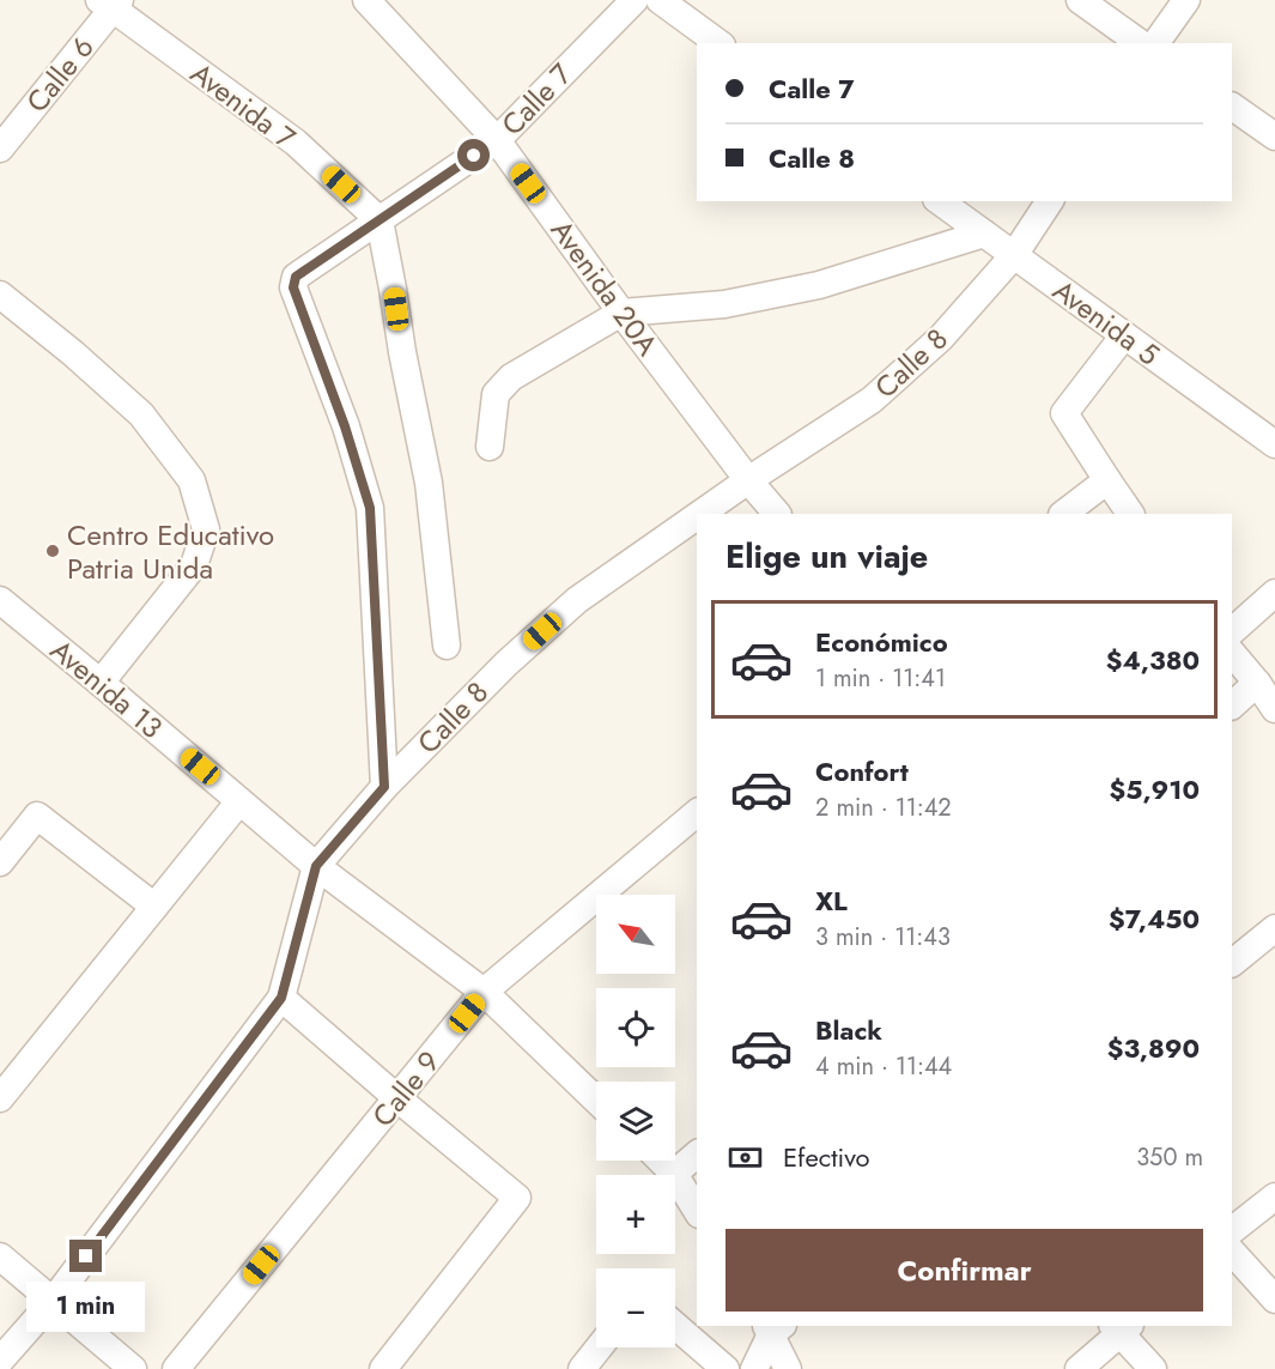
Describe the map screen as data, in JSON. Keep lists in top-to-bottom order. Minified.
{"streets":{"street":["Calle 6","Calle 7","Avenida 7","Avenida 20A","Avenida 5","Calle 8","Avenida 13","Calle 9"]},"crossings":[["Calle 6","Avenida 7"],["Calle 7","Avenida 7"],["Calle 7","Avenida 20A"],["Calle 7","Calle 8"],["Avenida 20A","Calle 8"],["Avenida 5","Calle 8"],["Calle 8","Avenida 13"],["Avenida 13","Calle 9"]],"places":["Centro Educativo Patria Unida"],"north":"top left","page":{"banner":["Calle 7","Calle 8"],"heading":"Elige un viaje","list":[{"name":"Económico","note":"1 min · 11:41","value":"$4,380"},{"name":"Confort","note":"2 min · 11:42","value":"$5,910"},{"name":"XL","note":"3 min · 11:43","value":"$7,450"},{"name":"Black","note":"4 min · 11:44","value":"$3,890"}],"map_buttons":["+","−"],"pay":["Efectivo","350 m"],"buttons":"Confirmar","bubble":"1 min"}}
